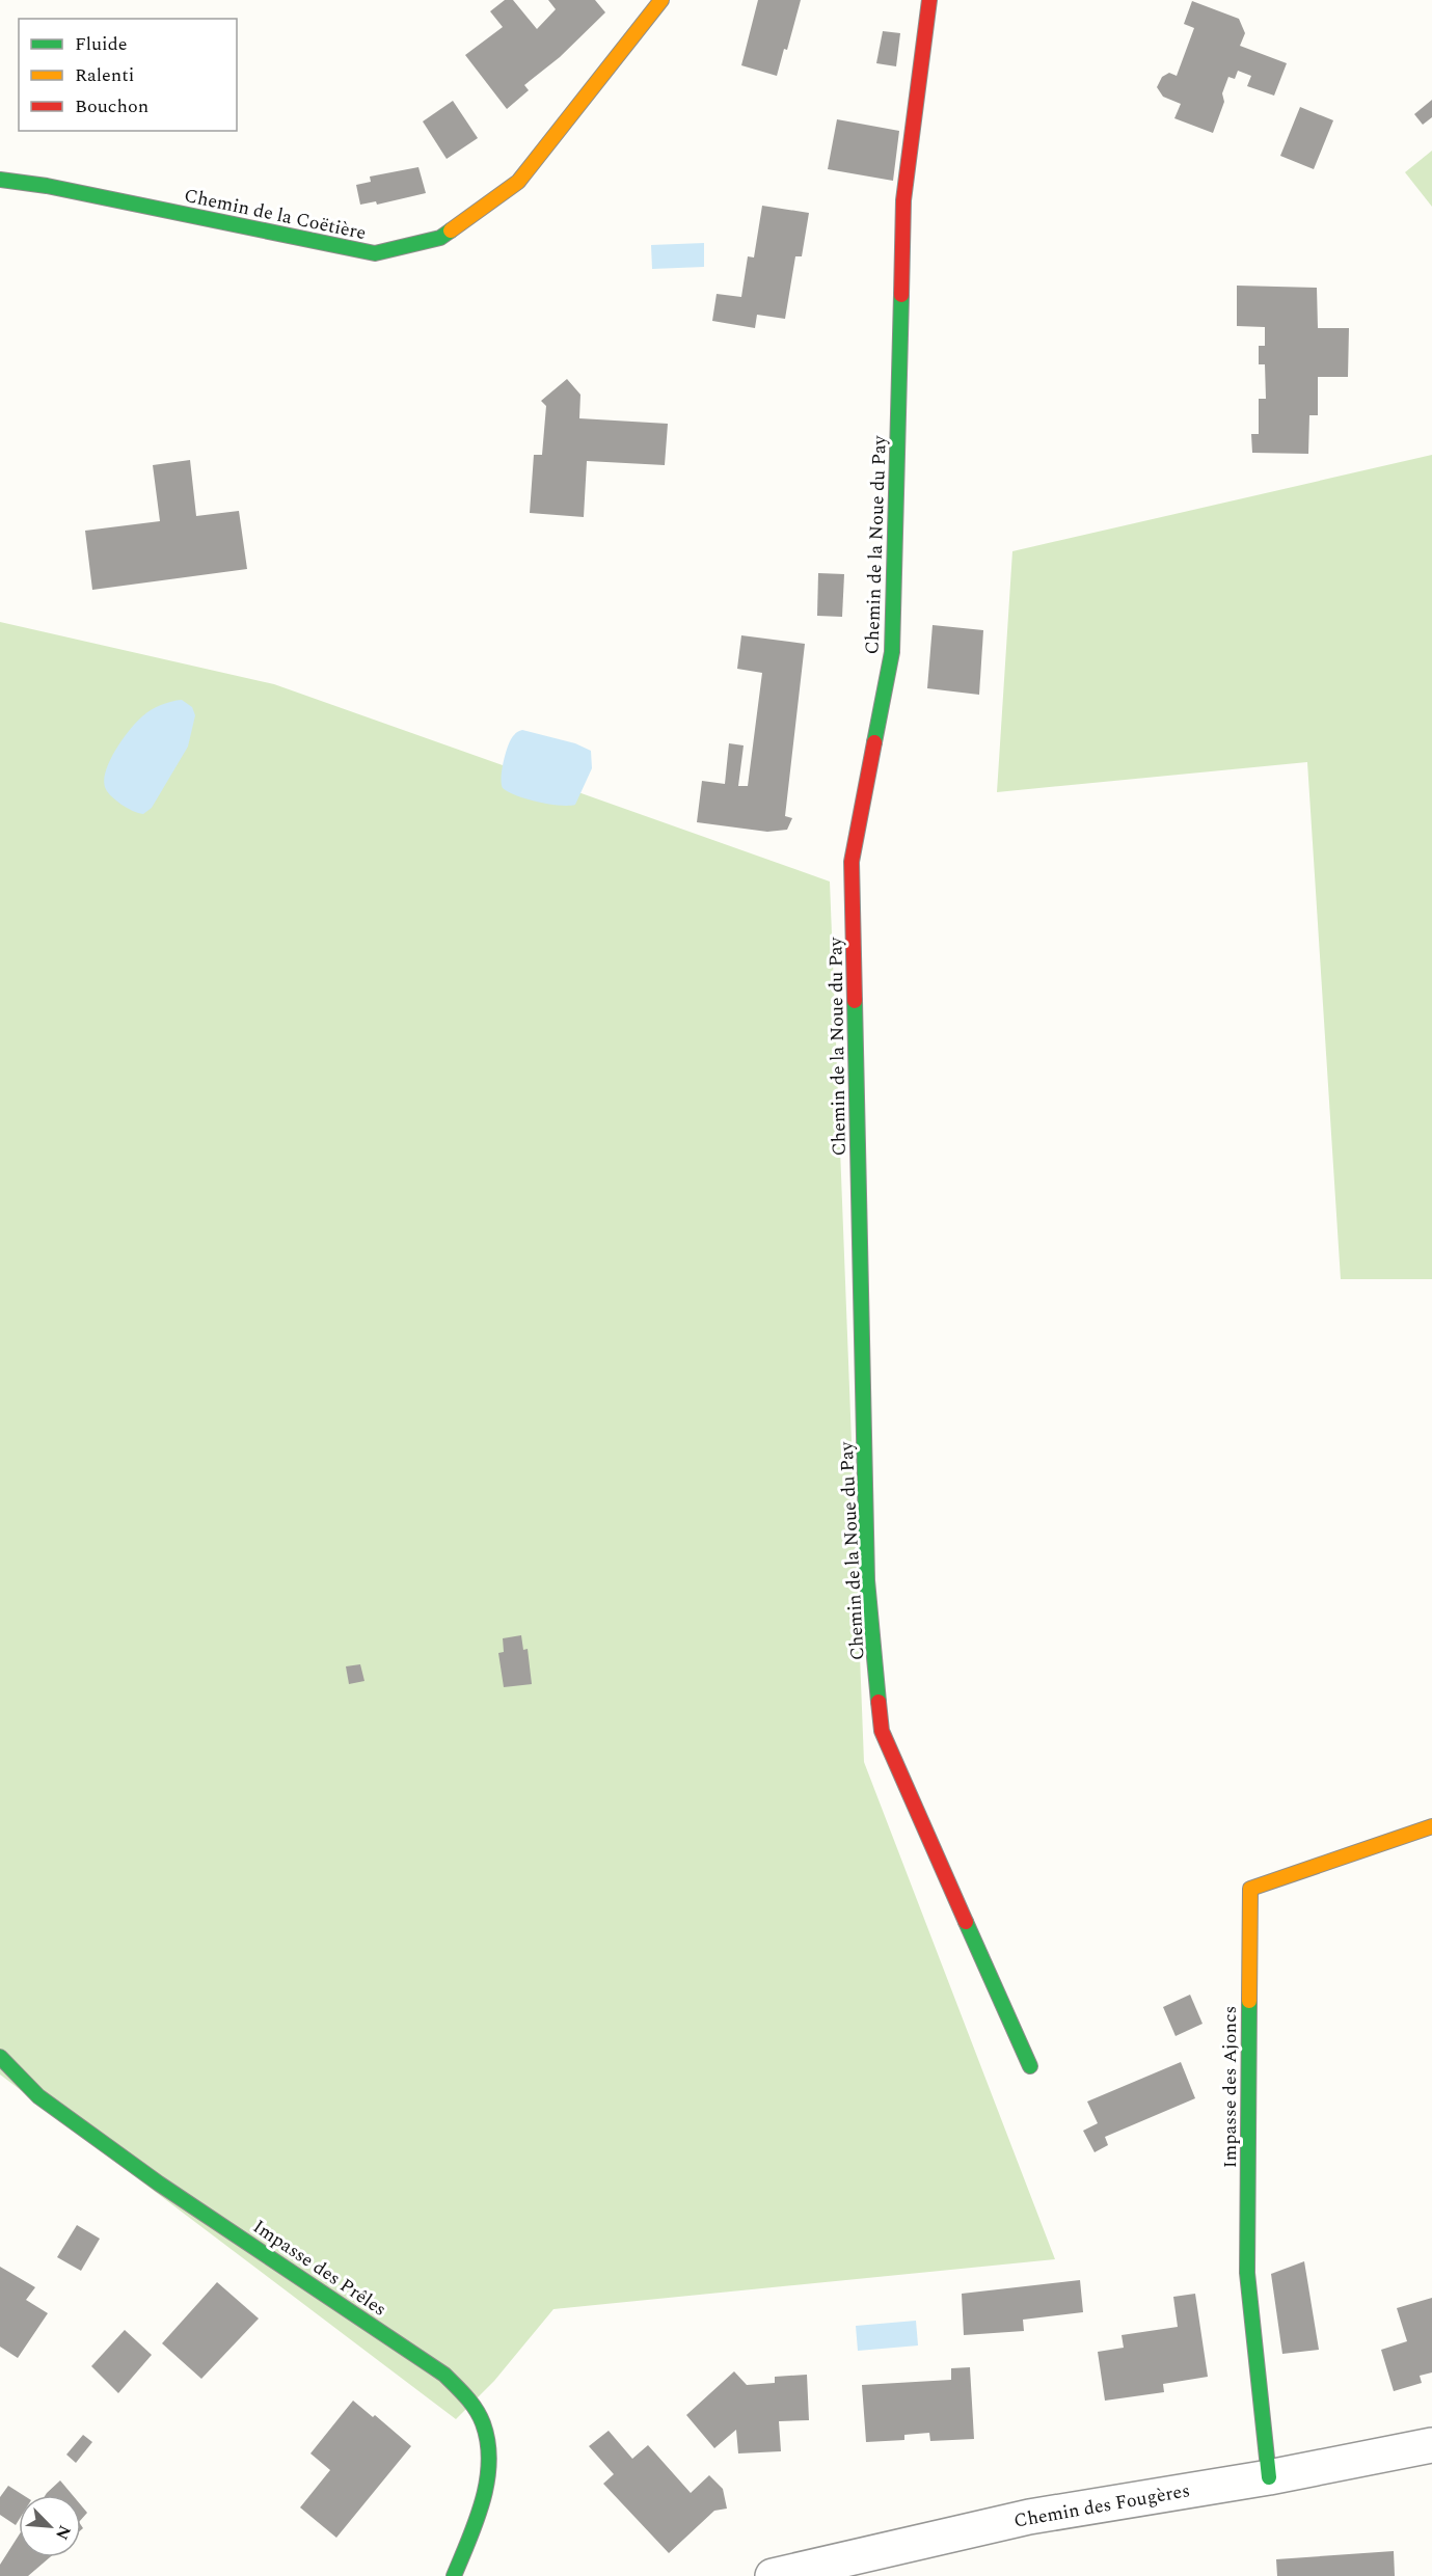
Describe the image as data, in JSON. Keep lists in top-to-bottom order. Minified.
{"streets":{"street":["Chemin de la Coëtière","Chemin de la Noue du Pay","Impasse des Ajoncs","Impasse des Prêles","Chemin des Fougères"]},"crossings":[["Impasse des Ajoncs","Chemin des Fougères"]],"legend":["Fluide","Ralenti","Bouchon"],"north":"bottom right"}
